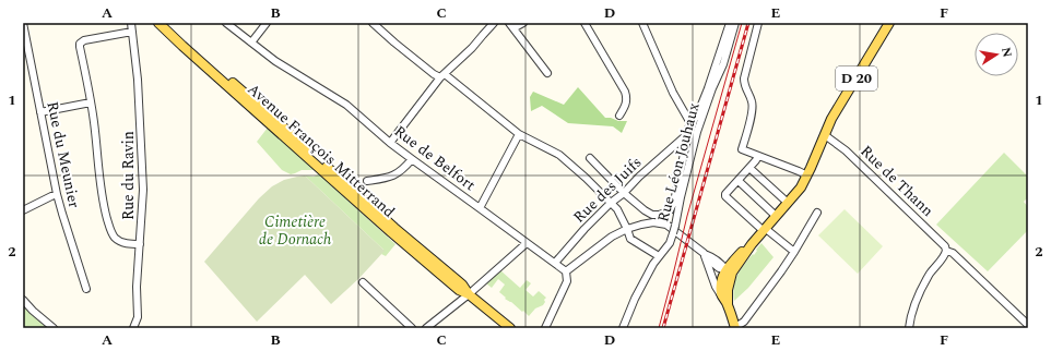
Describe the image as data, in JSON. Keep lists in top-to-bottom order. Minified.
{"streets":{"main road":["D 20","Avenue François Mitterrand"],"street":["Rue du Meunier","Rue de Belfort","Rue Léon Jouhaux","Rue du Ravin","Rue de Thann","Rue des Juifs"]},"crossings":[["D 20","Rue de Thann"],["Rue de Belfort","Rue des Juifs"]],"parks":["Cimetière de Dornach"],"north":"right","grid":{"columns":["A","B","C","D","E","F"],"rows":["1","2"]}}
